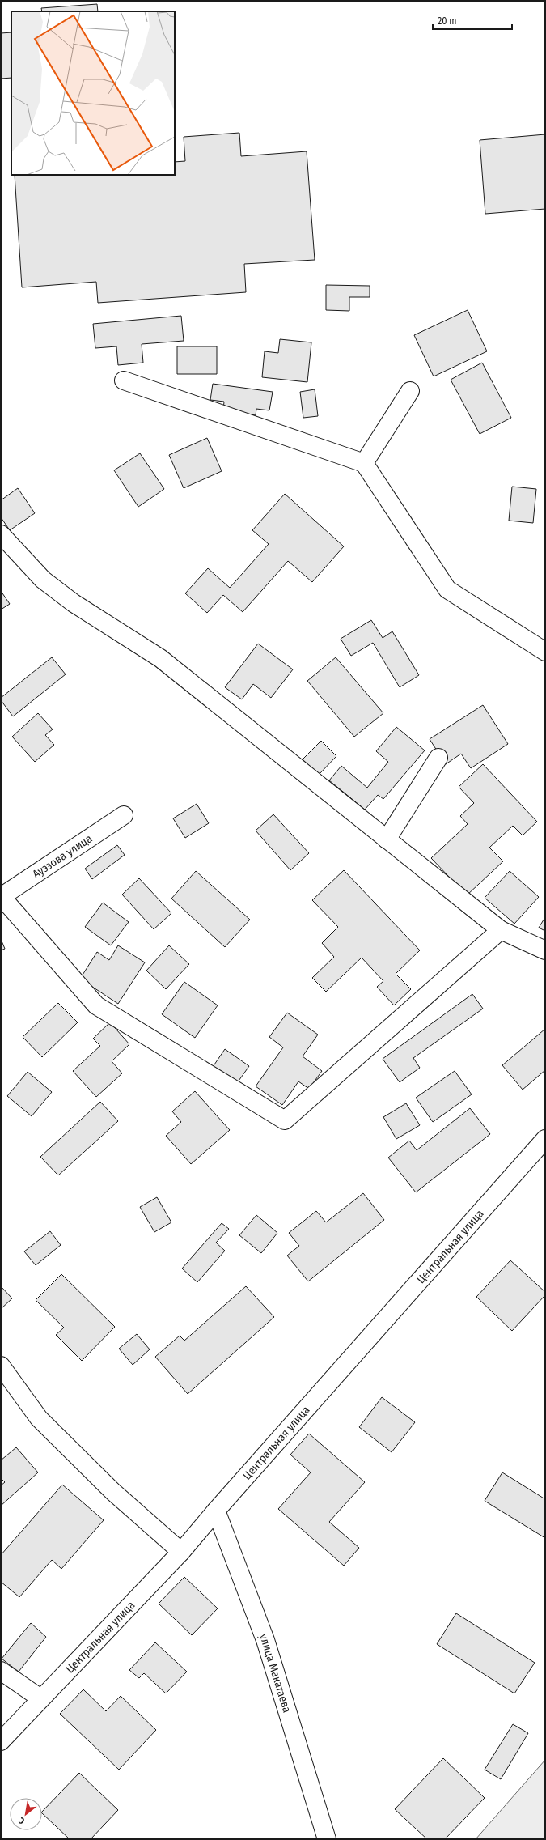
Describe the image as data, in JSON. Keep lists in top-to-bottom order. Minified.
{"streets":{"street":["Ауэзова улица","Центральная улица","улица Макатаева"]},"crossings":[["Центральная улица","улица Макатаева"]],"scale_bar":"20 m","north":"bottom left"}
